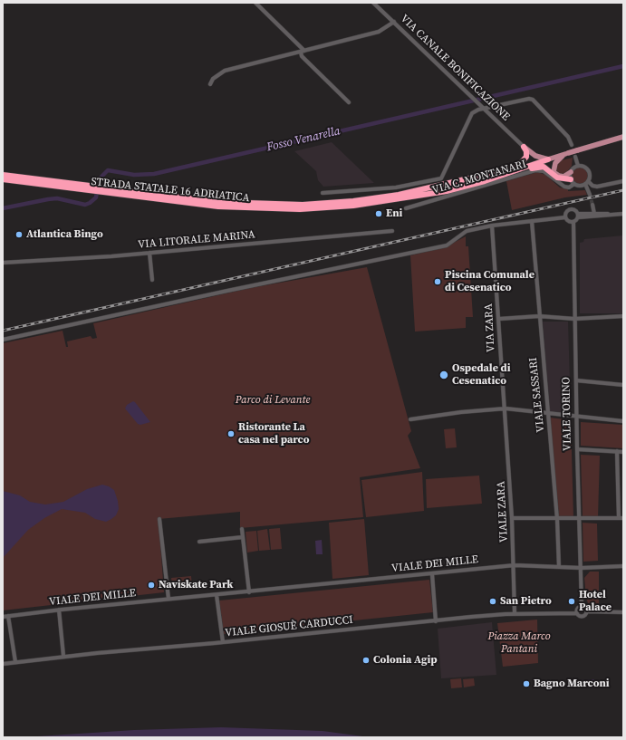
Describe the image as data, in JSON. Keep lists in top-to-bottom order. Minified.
{"streets":{"highway":["STRADA STATALE 16 ADRIATICA"],"street":["VIA CANALE BONIFICAZIONE","VIA C. MONTANARI","VIA LITORALE MARINA","VIA ZARA","VIALE SASSARI","VIALE TORINO","VIALE ZARA","VIALE DEI MILLE","VIALE GIOSUÈ CARDUCCI"]},"crossings":[["VIA ZARA","VIALE ZARA"],["VIALE SASSARI","VIALE DEI MILLE"],["VIALE TORINO","VIALE DEI MILLE"],["VIALE TORINO","VIALE GIOSUÈ CARDUCCI"],["VIALE ZARA","VIALE DEI MILLE"],["VIALE ZARA","VIALE GIOSUÈ CARDUCCI"]],"water":["Fosso Venarella"],"parks":["Parco di Levante","Piazza Marco Pantani"],"places":["Eni","Atlantica Bingo","Piscina Comunale di Cesenatico","Ospedale di Cesenatico","Ristorante La casa nel parco","Naviskate Park","San Pietro","Hotel Palace","Colonia Agip","Bagno Marconi"]}
